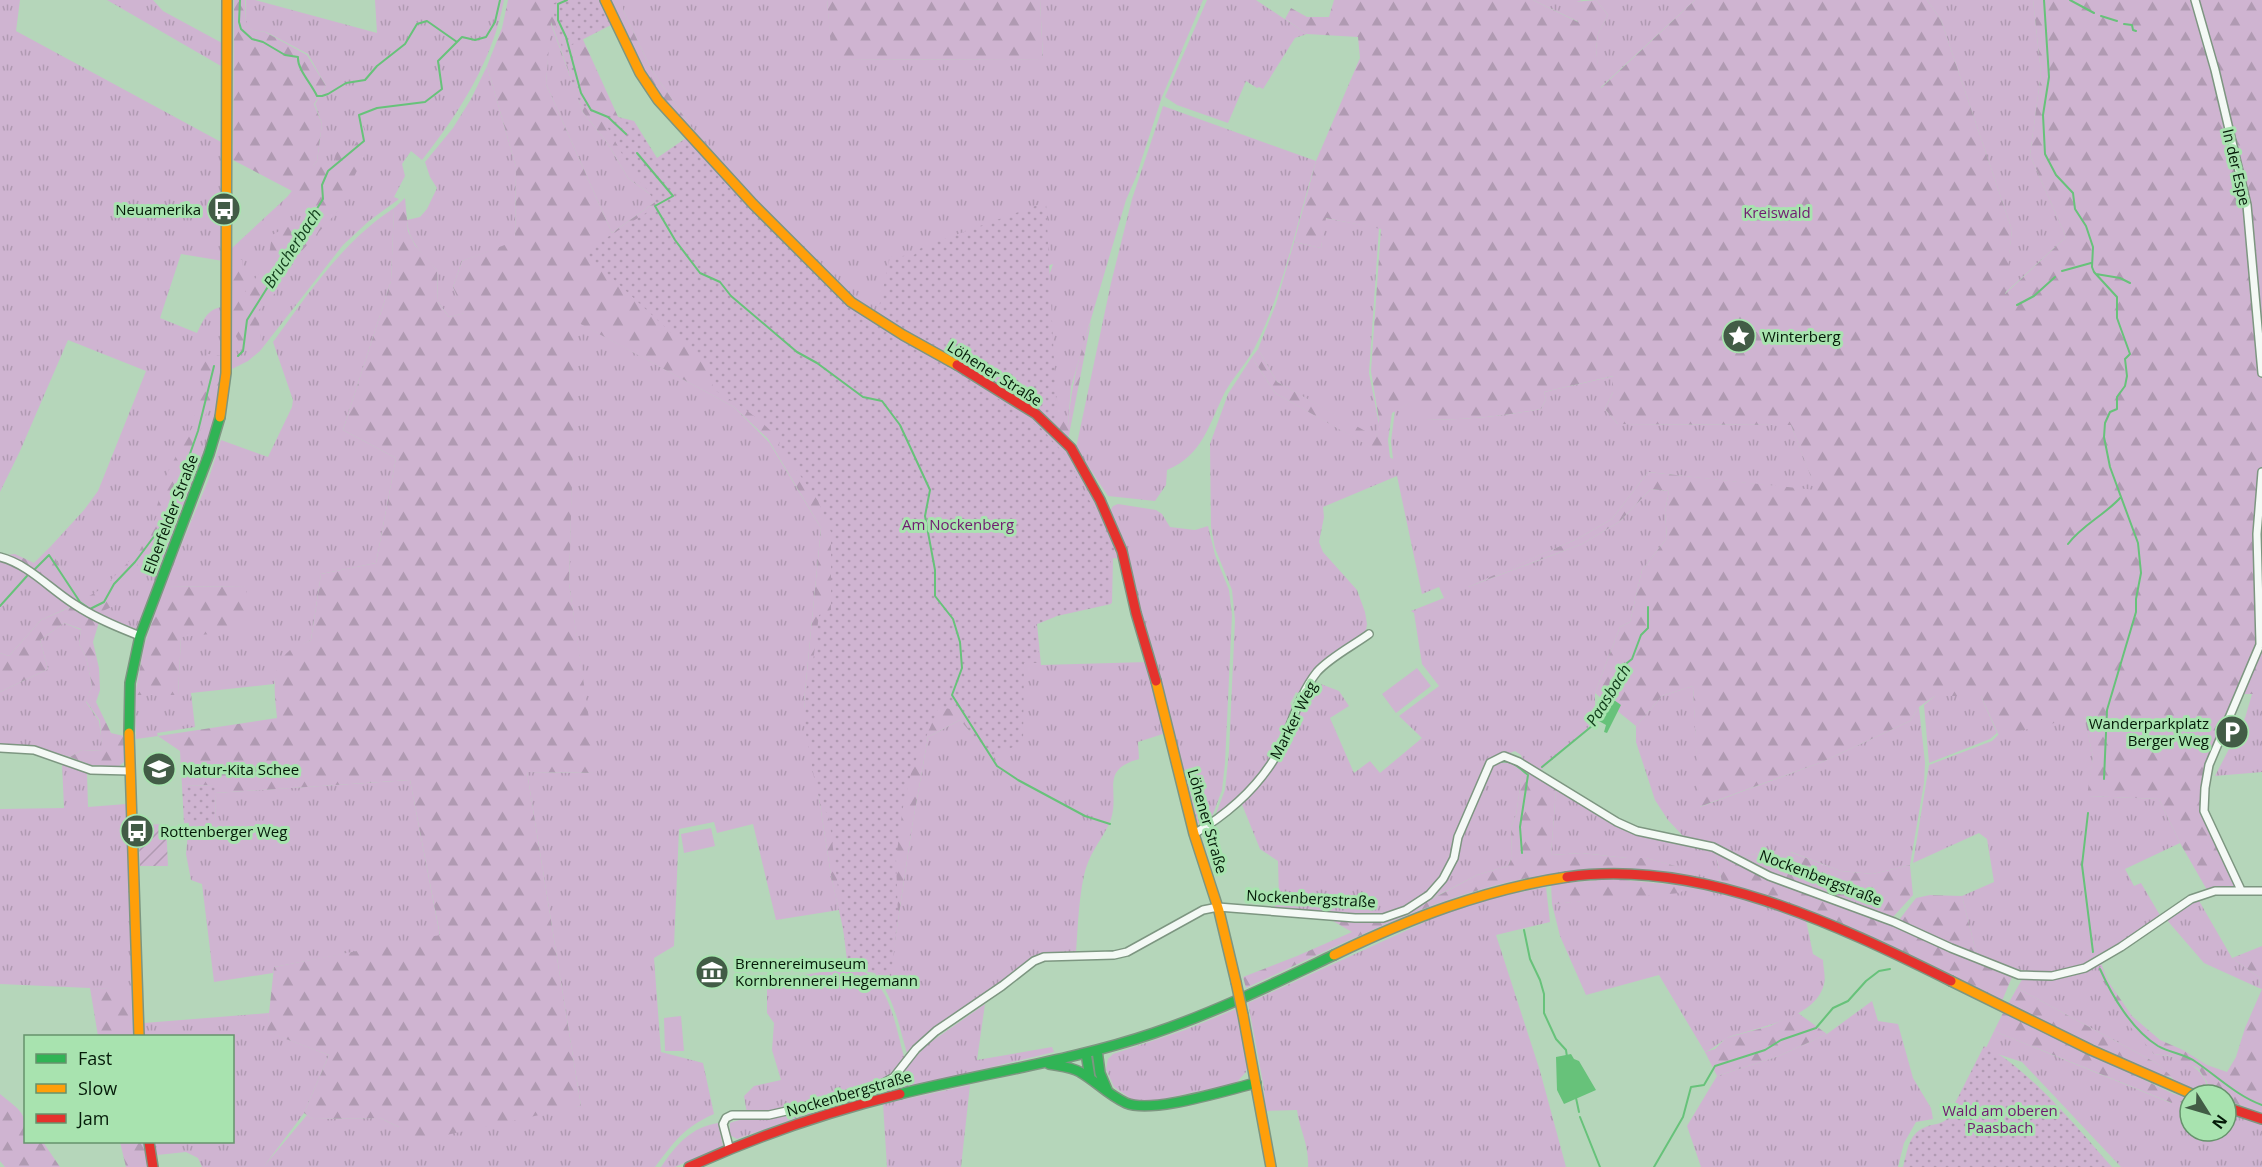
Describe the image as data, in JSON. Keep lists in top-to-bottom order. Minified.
{"streets":{"main road":["Löhener Straße","Elberfelder Straße","Nockenbergstraße"],"street":["In der Espe","Marker Weg"]},"crossings":[["Löhener Straße","Marker Weg"],["Löhener Straße","Nockenbergstraße"]],"water":["Brucherbach","Paasbach"],"parks":["Kreiswald","Am Nockenberg","Wald am oberen Paasbach"],"places":{"bus stop":["Neuamerika","Rottenberger Weg"],"place":["Winterberg"],"parking":["Wanderparkplatz Berger Weg"],"school or university":["Natur-Kita Schee"],"museum":["Brennereimuseum Kornbrennerei Hegemann"]},"legend":["Fast","Slow","Jam"],"north":"bottom right"}
